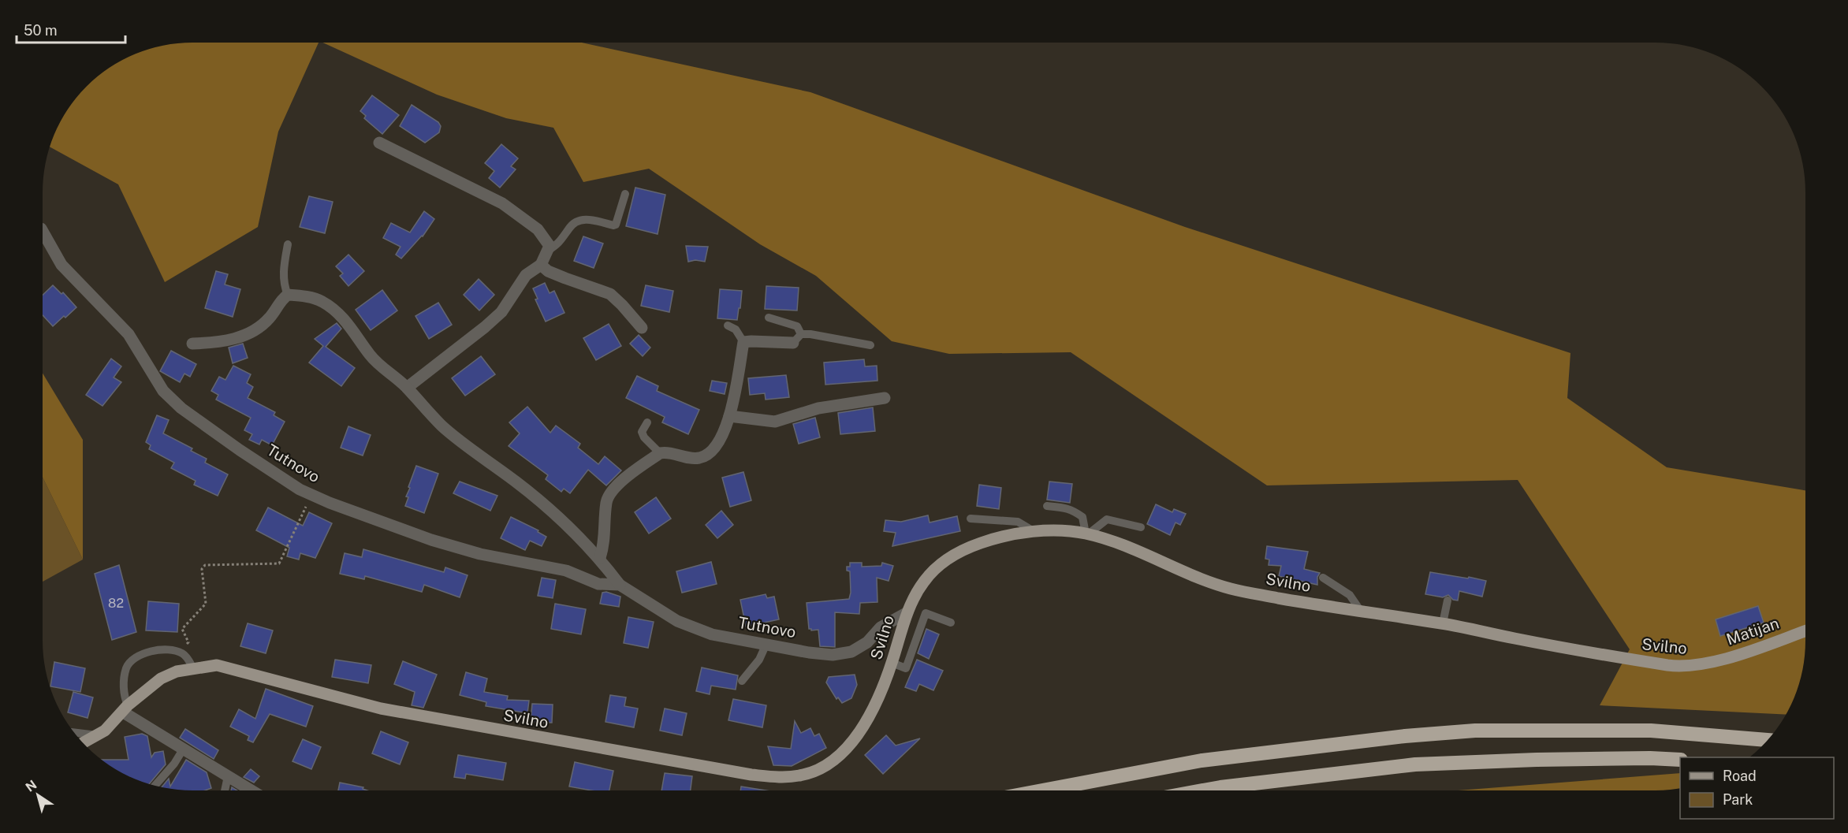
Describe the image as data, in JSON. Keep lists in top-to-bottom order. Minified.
{"streets":{"main road":["Svilno","Matijan"],"street":["Tutnovo"]},"crossings":[["Tutnovo","Svilno"],["Svilno","Matijan"]],"house_numbers":["82"],"legend":["Road","Park"],"scale_bar":"50 m","north":"top left"}
